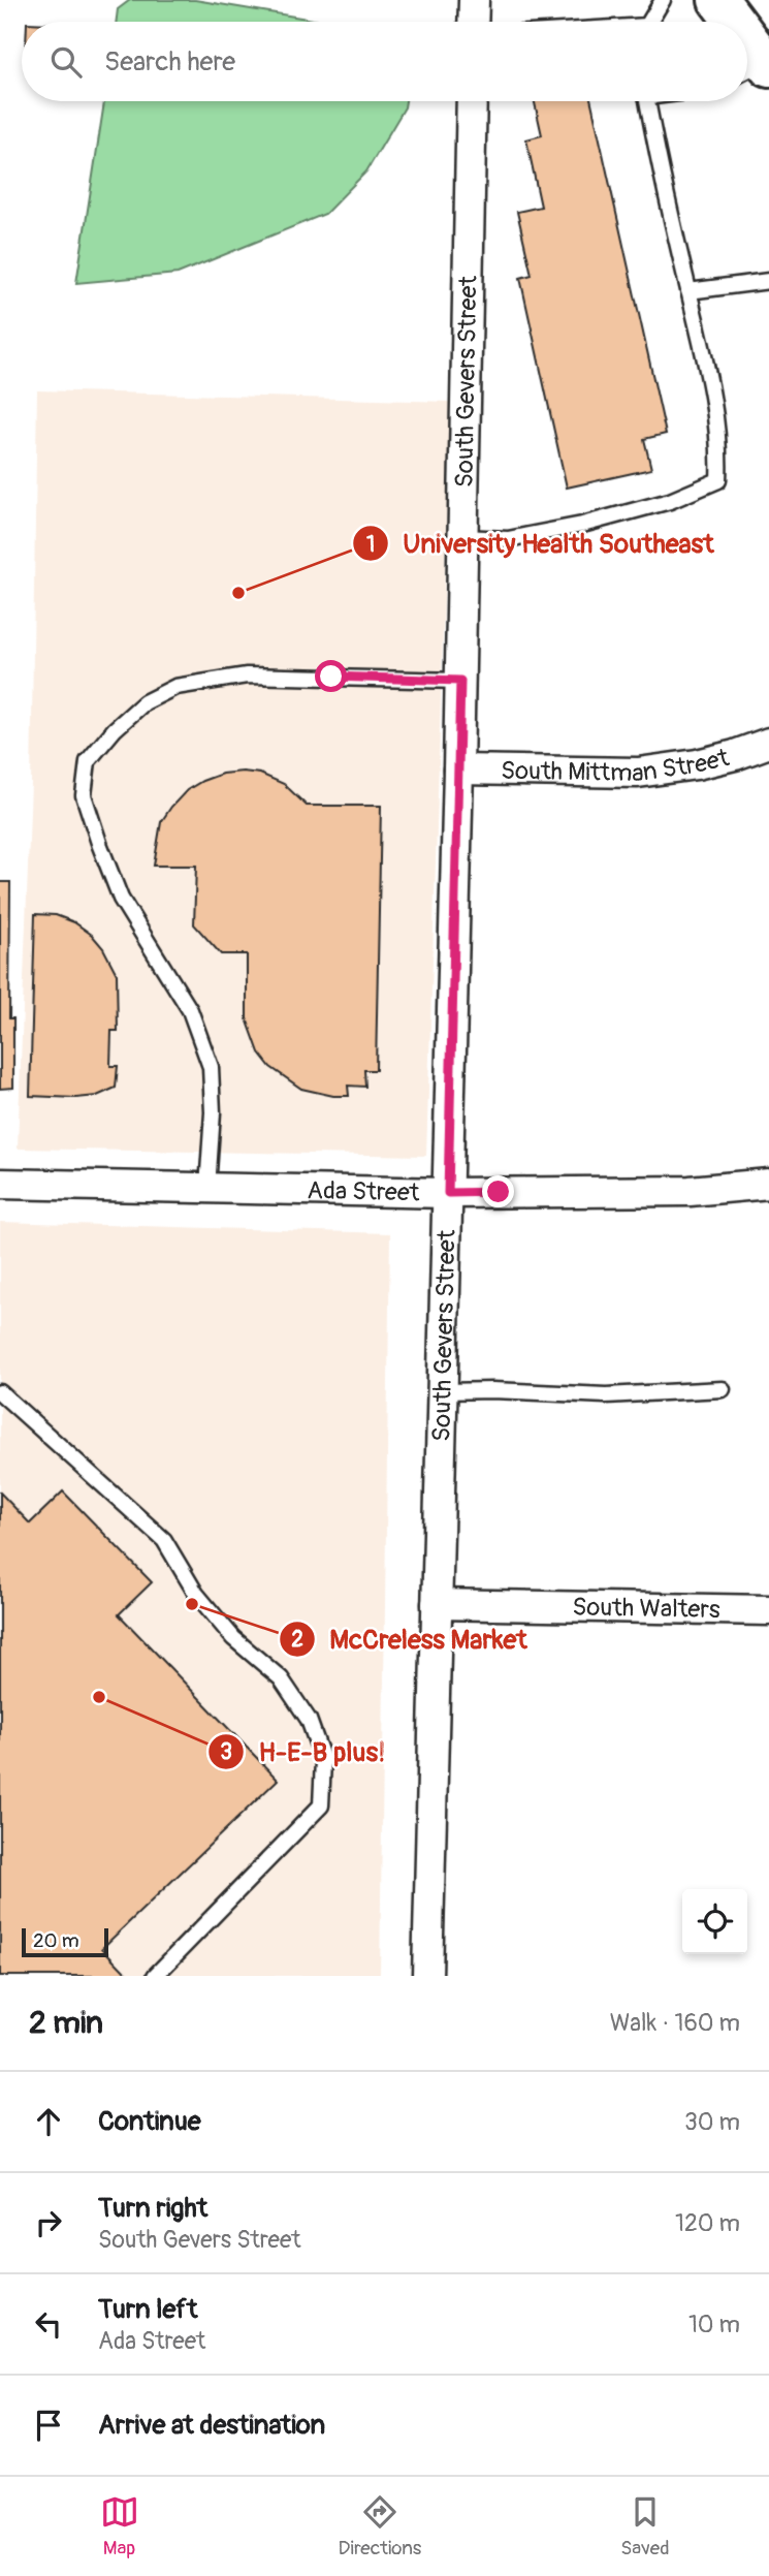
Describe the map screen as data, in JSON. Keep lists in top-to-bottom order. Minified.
{"streets":{"street":["South Gevers Street","South Mittman Street","Ada Street","South Walters"]},"crossings":[["South Gevers Street","South Mittman Street"],["South Gevers Street","Ada Street"],["South Gevers Street","South Walters"]],"places":["University Health Southeast","McCreless Market","H-E-B plus!"],"scale_bar":"20 m","page":{"search":"Search here","scale":"20 m","heading":["2 min","Walk · 160 m"],"list":[["Continue","30 m"],["Turn right","South Gevers Street","120 m"],["Turn left","Ada Street","10 m"],"Arrive at destination"],"nav":["Map","Directions","Saved"]}}
